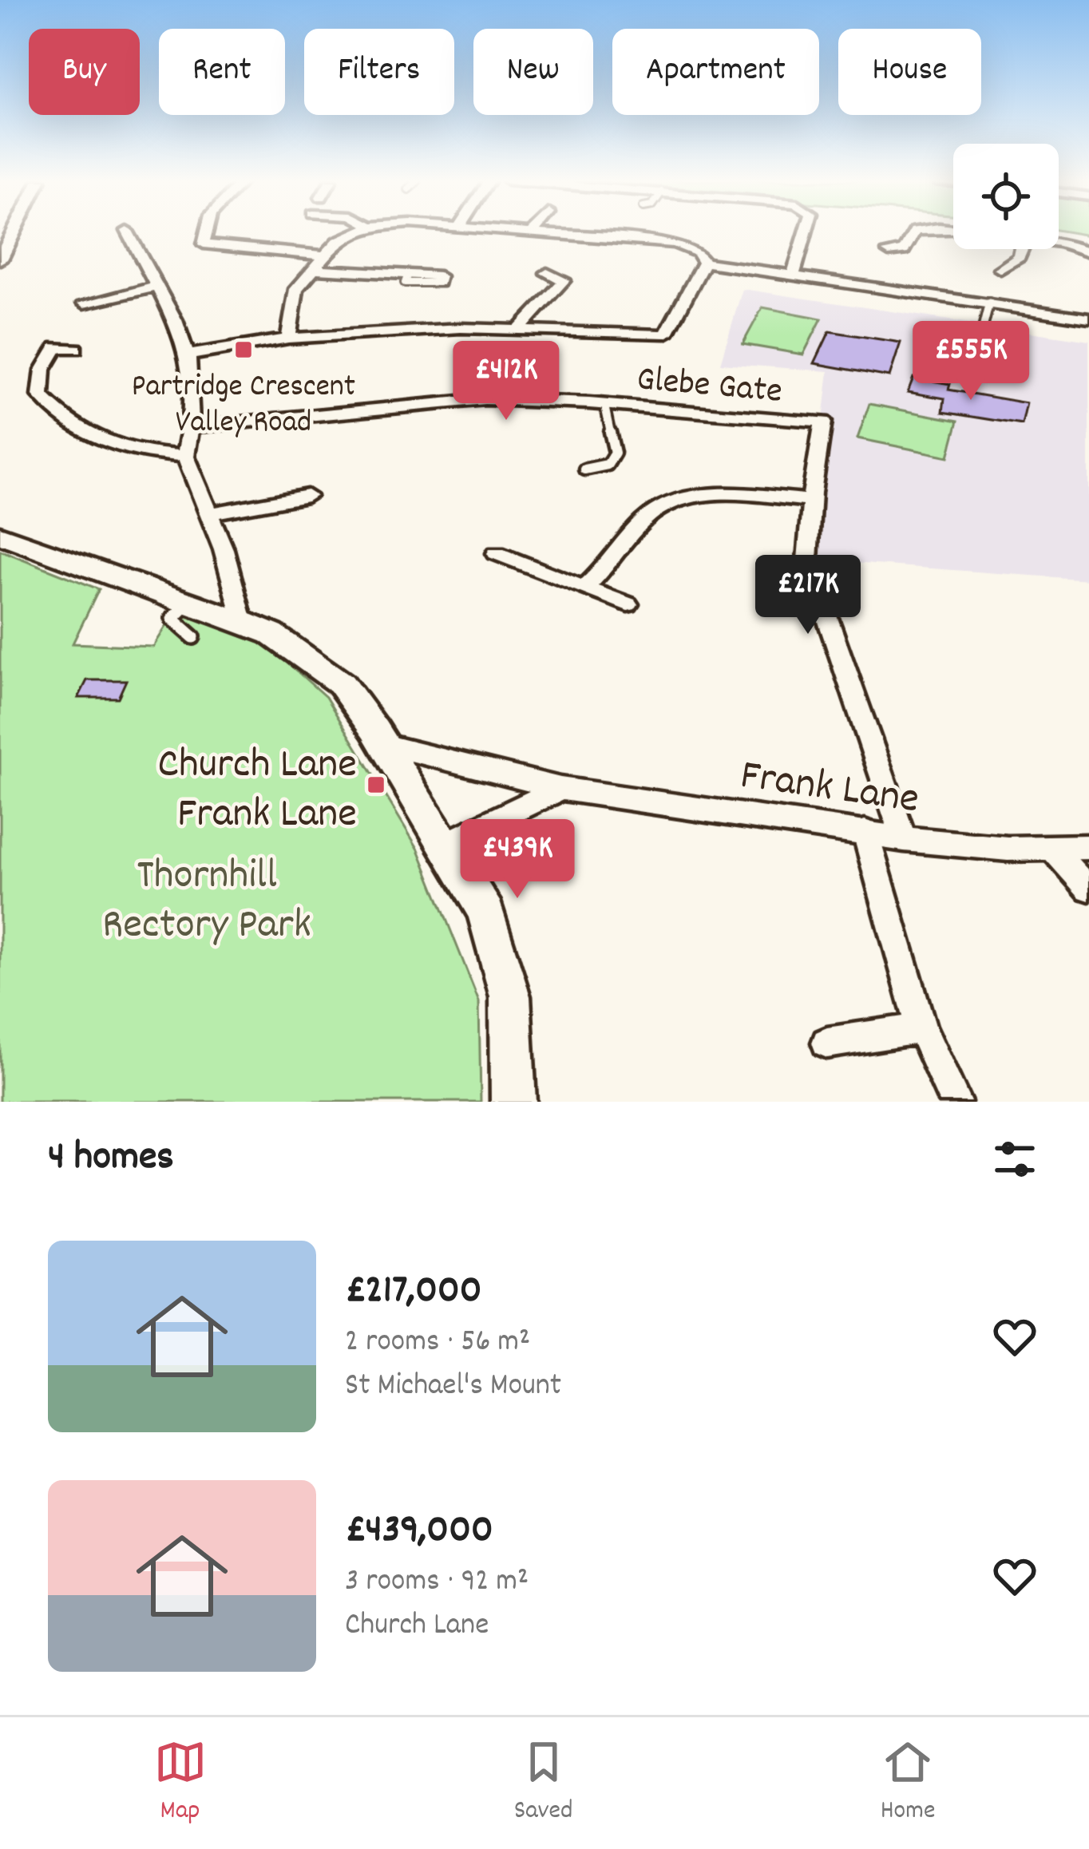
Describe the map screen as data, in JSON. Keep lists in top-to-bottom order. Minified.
{"streets":{"street":["Glebe Gate","Frank Lane"]},"parks":["Thornhill Rectory Park"],"places":{"transit":["Partridge Crescent Valley Road","Church Lane Frank Lane"]},"page":{"chip":["Buy","Rent","Filters","New","Apartment","House"],"price":["£555K","£412K","£217K","£439K"],"heading":"4 homes","list":[{"name":"£217,000","note":"2 rooms · 56 m² · St Michael's Mount"},{"name":"£439,000","note":"3 rooms · 92 m² · Church Lane"}],"tabs":["Map","Saved","Home"]}}
